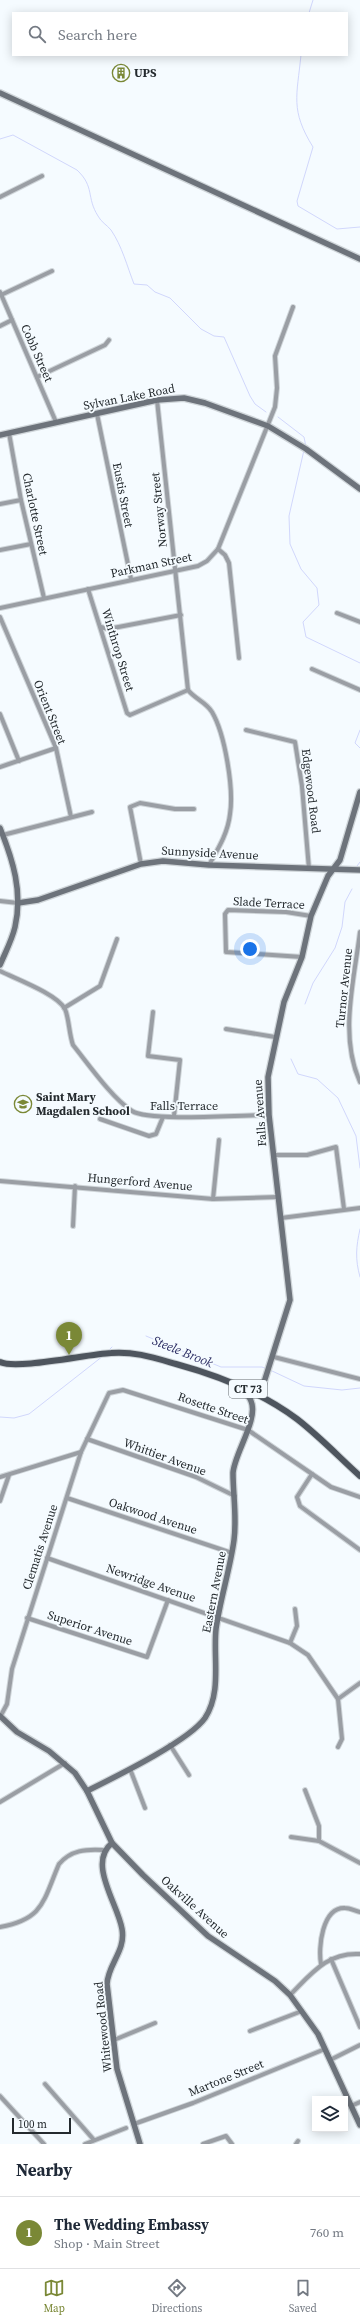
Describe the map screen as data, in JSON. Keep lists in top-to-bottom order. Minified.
{"streets":{"main road":["CT 73"],"street":["Cobb Street","Sylvan Lake Road","Eustis Street","Norway Street","Charlotte Street","Parkman Street","Winthrop Street","Orient Street","Edgewood Road","Sunnyside Avenue","Slade Terrace","Turnor Avenue","Falls Terrace","Falls Avenue","Hungerford Avenue","Rosette Street","Whittier Avenue","Oakwood Avenue","Clematis Avenue","Newridge Avenue","Eastern Avenue","Superior Avenue","Oakville Avenue","Whitewood Road","Martone Street"]},"crossings":[["Cobb Street","Sylvan Lake Road"],["Sylvan Lake Road","Eustis Street"],["Sylvan Lake Road","Norway Street"],["Sylvan Lake Road","Charlotte Street"],["Sylvan Lake Road","Parkman Street"],["Eustis Street","Parkman Street"],["Norway Street","Parkman Street"],["Norway Street","Winthrop Street"],["Charlotte Street","Parkman Street"],["Parkman Street","Winthrop Street"],["Edgewood Road","Sunnyside Avenue"],["Sunnyside Avenue","Falls Avenue"],["Slade Terrace","Falls Avenue"],["Falls Terrace","Falls Avenue"],["Falls Avenue","Hungerford Avenue"],["Falls Avenue","CT 73"],["CT 73","Eastern Avenue"],["Rosette Street","Clematis Avenue"],["Rosette Street","Eastern Avenue"],["Whittier Avenue","Clematis Avenue"],["Whittier Avenue","Eastern Avenue"],["Oakwood Avenue","Clematis Avenue"],["Oakwood Avenue","Eastern Avenue"],["Clematis Avenue","Newridge Avenue"],["Clematis Avenue","Superior Avenue"],["Clematis Avenue","Oakville Avenue"],["Newridge Avenue","Eastern Avenue"],["Newridge Avenue","Superior Avenue"],["Eastern Avenue","Oakville Avenue"],["Oakville Avenue","Martone Street"],["Whitewood Road","Martone Street"]],"water":["Steele Brook"],"places":{"building":["UPS"],"school or university":["Saint Mary Magdalen School"]},"scale_bar":"100 m","page":{"search":"Search here","pins":"1","scale":"100 m","heading":"Nearby","list":[{"mark":"1","name":"The Wedding Embassy","note":"Shop · Main Street","value":"760 m"}],"nav":["Map","Directions","Saved"]}}
